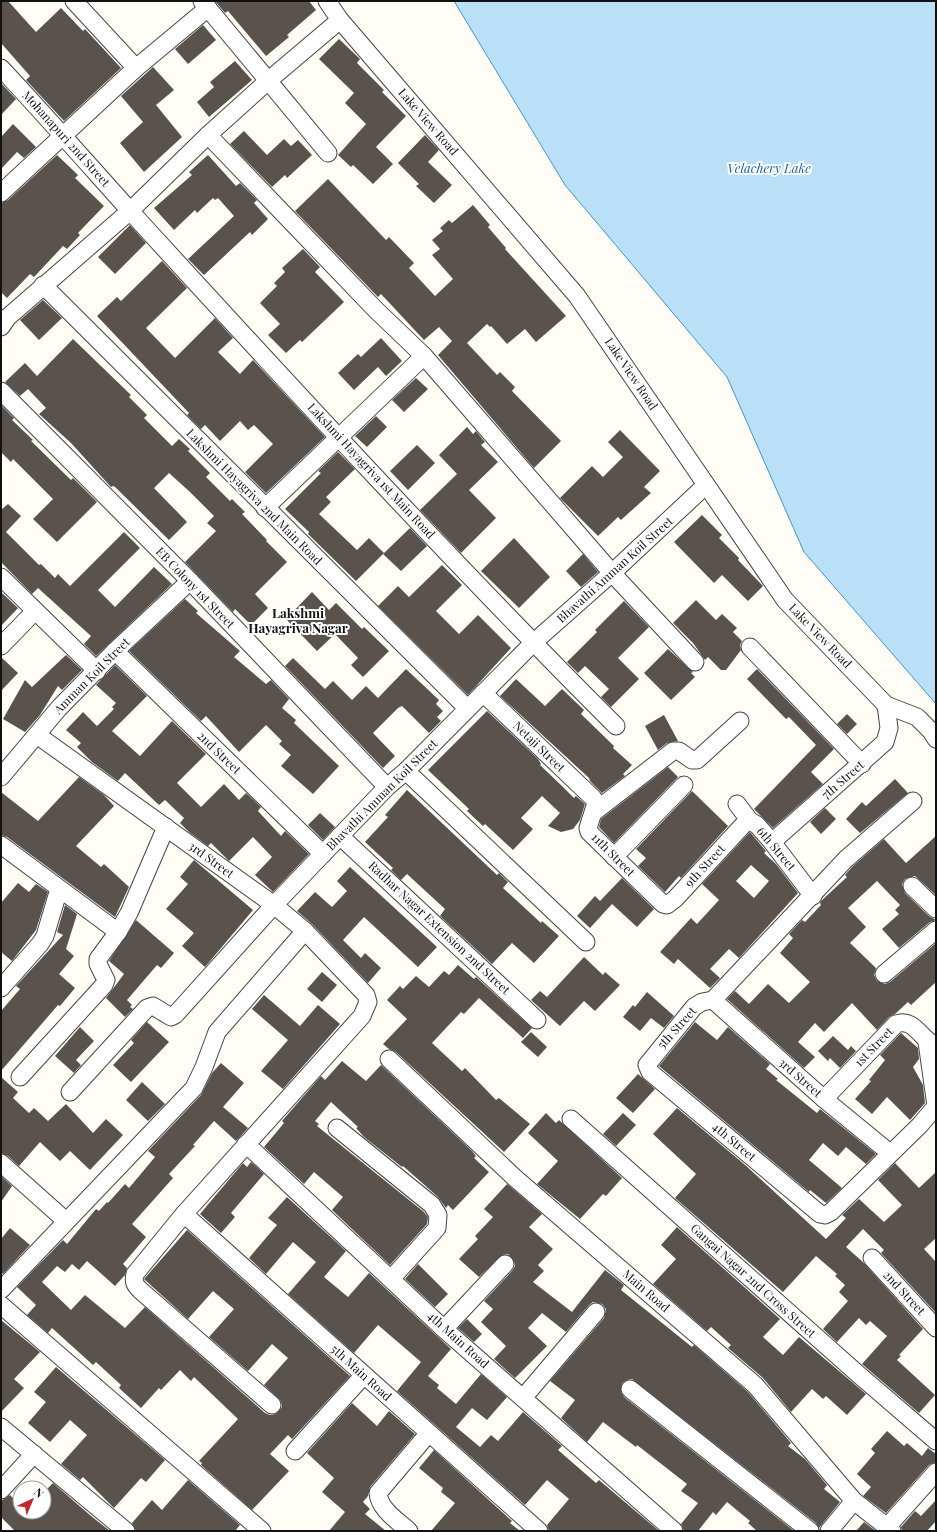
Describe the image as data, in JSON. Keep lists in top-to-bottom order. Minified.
{"streets":{"street":["Lake View Road","Mohanapuri 2nd Street","Lakshmi Hayagriva 1st Main Road","Lakshmi Hayagriva 2nd Main Road","Bhavathi Amman Koil Street","EB Colony 1st Street","Amman Koil Street","Netaji Street","2nd Street","7th Street","6th Street","11th Street","3rd Street","9th Street","Radhar Nagar Extension 2nd Street","5th Street","1st Street","4th Street","Gangai Nagar 2nd Cross Street","Main Road","4th Main Road","5th Main Road"]},"crossings":[["Lake View Road","Bhavathi Amman Koil Street"],["Lake View Road","7th Street"],["Mohanapuri 2nd Street","Lakshmi Hayagriva 1st Main Road"],["Lakshmi Hayagriva 1st Main Road","Bhavathi Amman Koil Street"],["Lakshmi Hayagriva 2nd Main Road","Bhavathi Amman Koil Street"],["Bhavathi Amman Koil Street","EB Colony 1st Street"],["Bhavathi Amman Koil Street","Netaji Street"],["Bhavathi Amman Koil Street","2nd Street"],["Bhavathi Amman Koil Street","3rd Street"],["Bhavathi Amman Koil Street","Radhar Nagar Extension 2nd Street"],["EB Colony 1st Street","Amman Koil Street"],["Amman Koil Street","2nd Street"],["Amman Koil Street","3rd Street"],["Netaji Street","11th Street"],["7th Street","6th Street"],["6th Street","9th Street"],["11th Street","9th Street"],["3rd Street","5th Street"],["3rd Street","1st Street"],["3rd Street","4th Street"],["3rd Street","4th Main Road"],["5th Street","4th Street"]],"districts":["Lakshmi Hayagriva Nagar"],"water":["Velachery Lake"],"north":"top right"}
